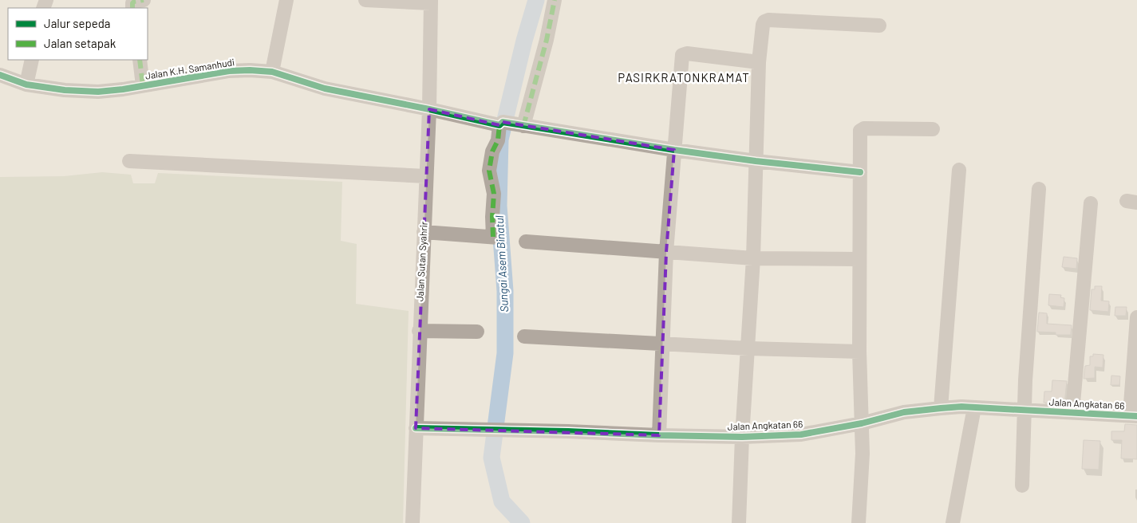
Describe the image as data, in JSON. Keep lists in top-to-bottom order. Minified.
{"streets":{"street":["Jalan K.H. Samanhudi","Jalan Sutan Syahrir","Jalan Angkatan 66"]},"crossings":[["Jalan K.H. Samanhudi","Jalan Sutan Syahrir"],["Jalan Sutan Syahrir","Jalan Angkatan 66"]],"districts":["PASIRKRATONKRAMAT"],"water":["Sungai Asem Binatul"],"legend":["Jalur sepeda","Jalan setapak"]}
